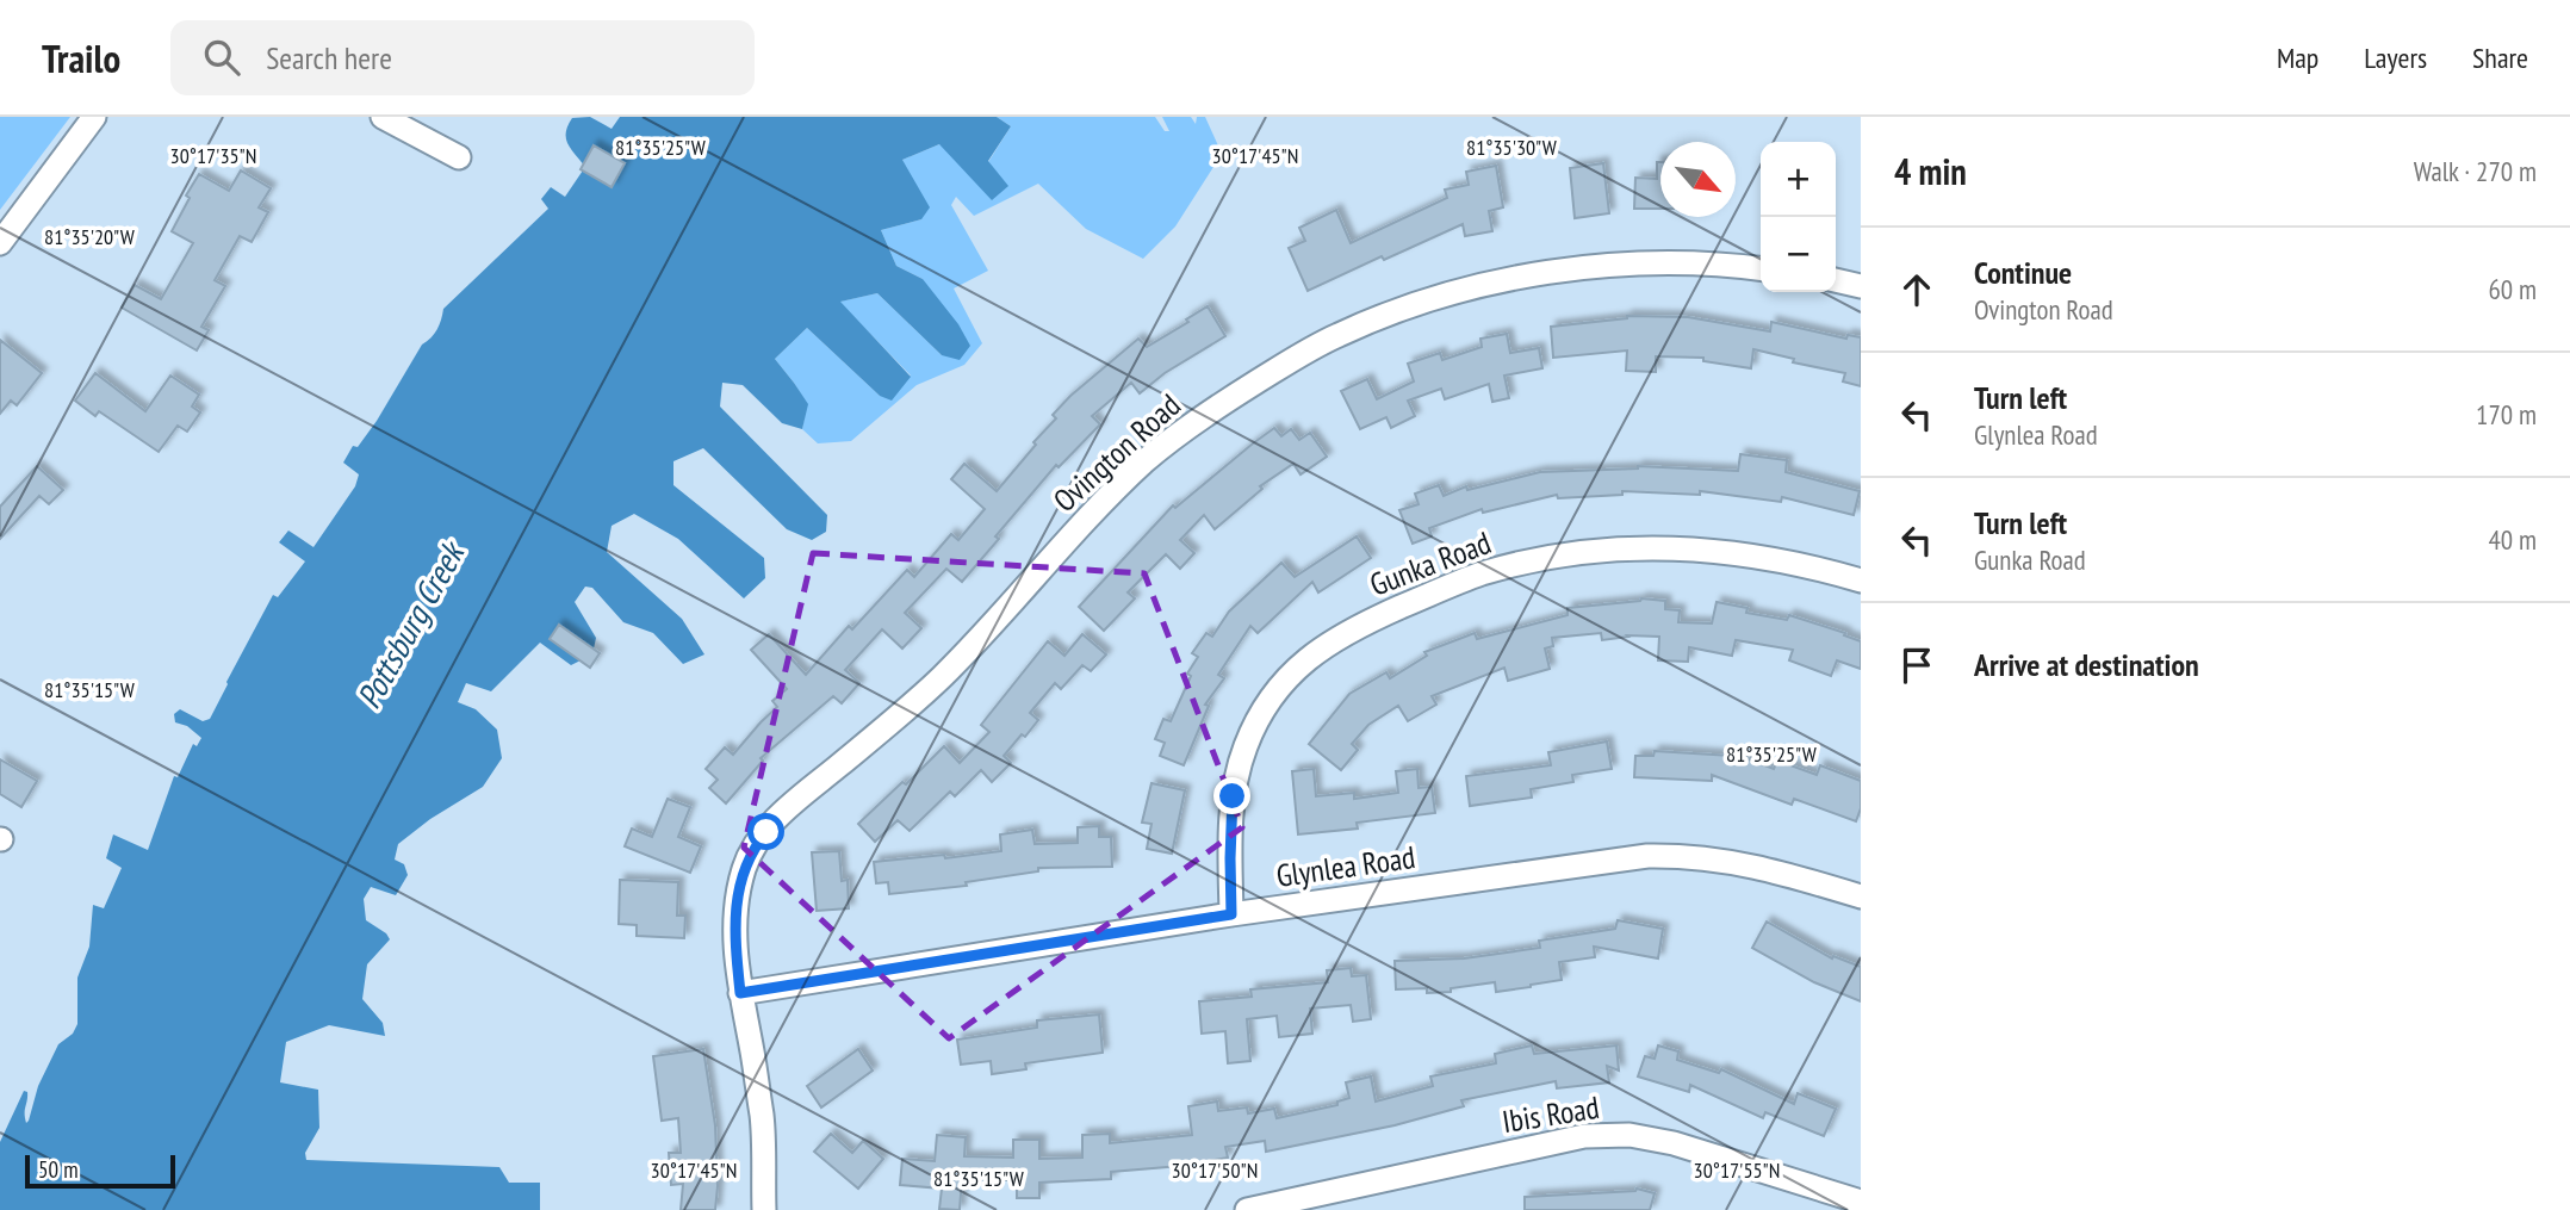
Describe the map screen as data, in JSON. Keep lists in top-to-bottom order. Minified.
{"streets":{"street":["Ovington Road","Gunka Road","Glynlea Road","Ibis Road"]},"crossings":[["Ovington Road","Glynlea Road"],["Gunka Road","Glynlea Road"]],"water":["Pottsburg Creek"],"scale_bar":"50 m","north":"bottom right","page":{"header":"Trailo","search":"Search here","nav":["Map","Layers","Share"],"heading":["4 min","Walk · 270 m"],"map_buttons":["+","−"],"list":[["Continue","Ovington Road","60 m"],["Turn left","Glynlea Road","170 m"],["Turn left","Gunka Road","40 m"],"Arrive at destination"],"scale":"50 m"},"coordinates":["81°35'25\"W","81°35'30\"W","30°17'35\"N","30°17'45\"N","81°35'20\"W","81°35'15\"W","30°17'50\"N","30°17'55\"N"]}
